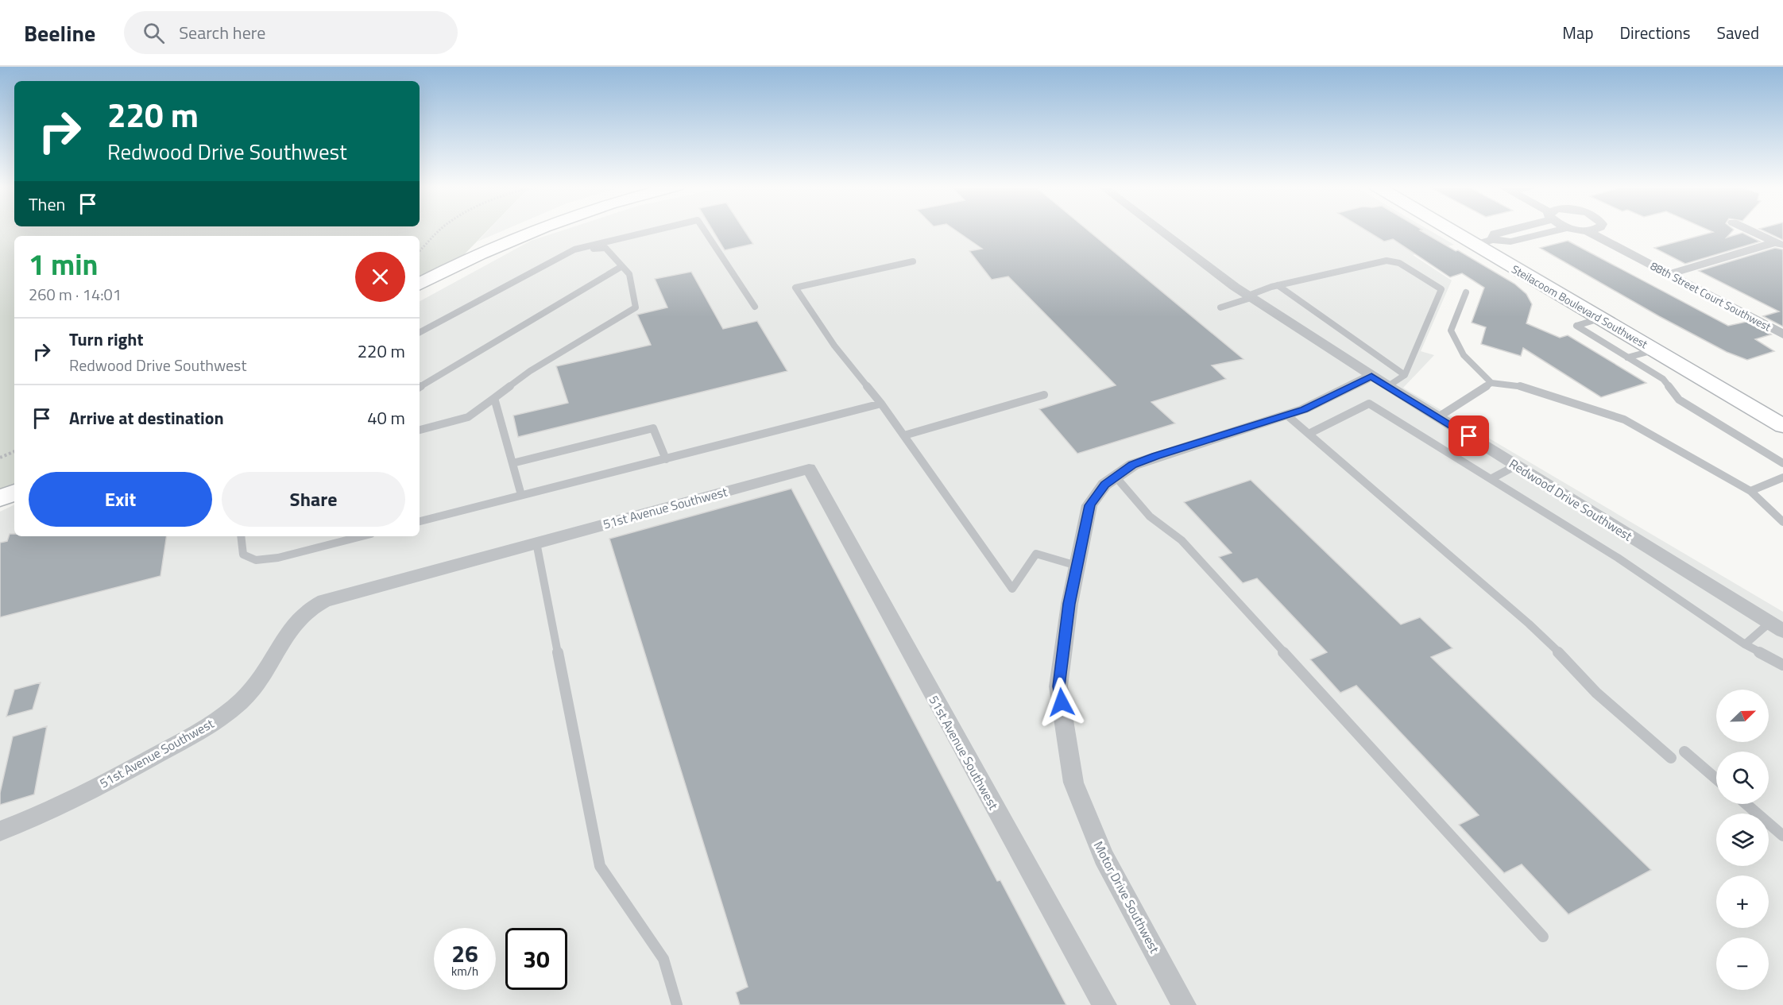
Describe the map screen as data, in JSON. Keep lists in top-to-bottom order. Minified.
{"streets":{"main road":["Steilacoom Boulevard Southwest"],"street":["88th Street Court Southwest","Redwood Drive Southwest","51st Avenue Southwest","Motor Drive Southwest"]},"crossings":[["Redwood Drive Southwest","Motor Drive Southwest"]],"north":"top right","page":{"header":"Beeline","search":"Search here","nav":["Map","Directions","Saved"],"turn":["220 m","Redwood Drive Southwest"],"then":"Then","heading":["1 min","260 m · 14:01"],"list":[{"name":"Turn right","note":"Redwood Drive Southwest","value":"220 m"},{"name":"Arrive at destination","value":"40 m"}],"buttons":["Exit","Share"],"map_buttons":["+","−"],"speed":"26 km/h","limit":"30"}}
